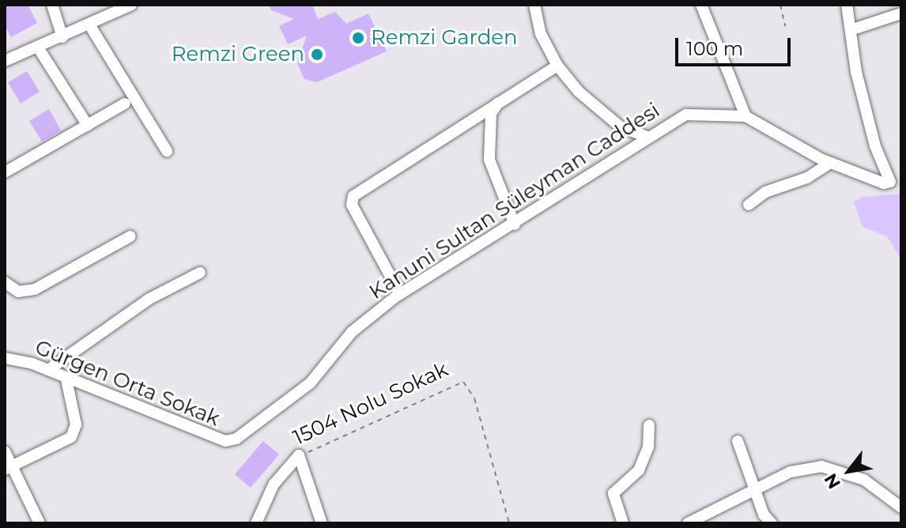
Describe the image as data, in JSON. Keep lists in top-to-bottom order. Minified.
{"streets":{"street":["Kanuni Sultan Süleyman Caddesi","Gürgen Orta Sokak","1504 Nolu Sokak"]},"crossings":[["Kanuni Sultan Süleyman Caddesi","Gürgen Orta Sokak"]],"places":["Remzi Garden","Remzi Green"],"scale_bar":"100 m","north":"bottom left"}
